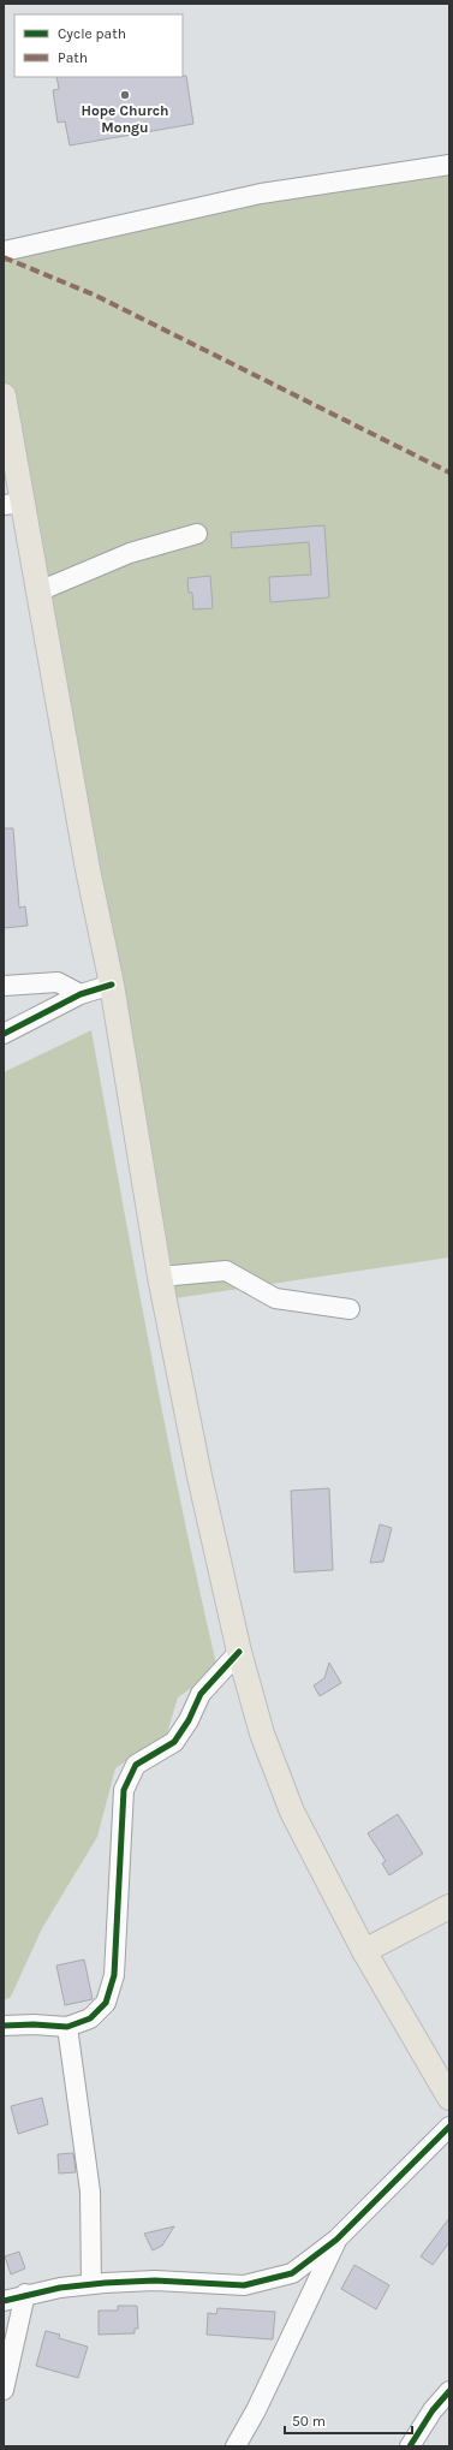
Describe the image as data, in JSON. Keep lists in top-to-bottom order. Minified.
{"places":["Hope Church Mongu"],"legend":["Cycle path","Path"],"scale_bar":"50 m"}
